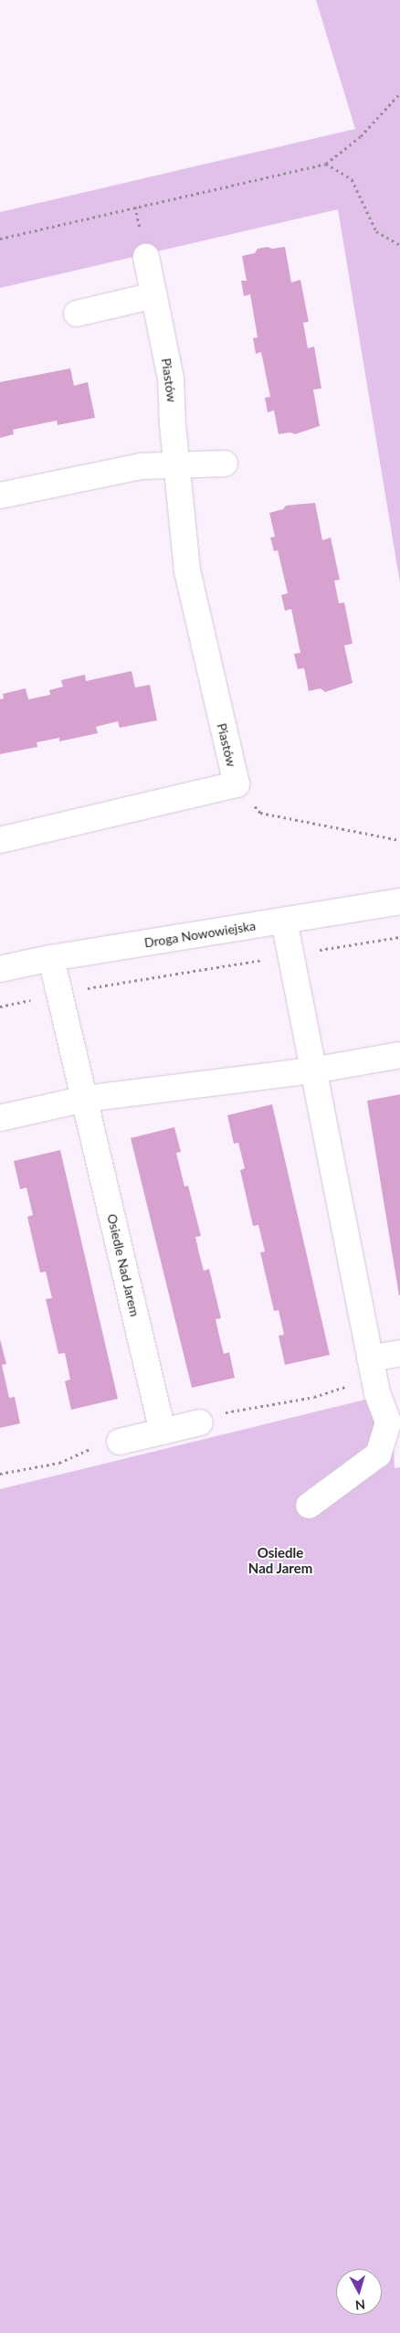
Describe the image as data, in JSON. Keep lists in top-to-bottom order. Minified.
{"streets":{"street":["Piastów","Droga Nowowiejska","Osiedle Nad Jarem"]},"crossings":[["Droga Nowowiejska","Osiedle Nad Jarem"]],"districts":["Osiedle Nad Jarem"],"north":"bottom"}
